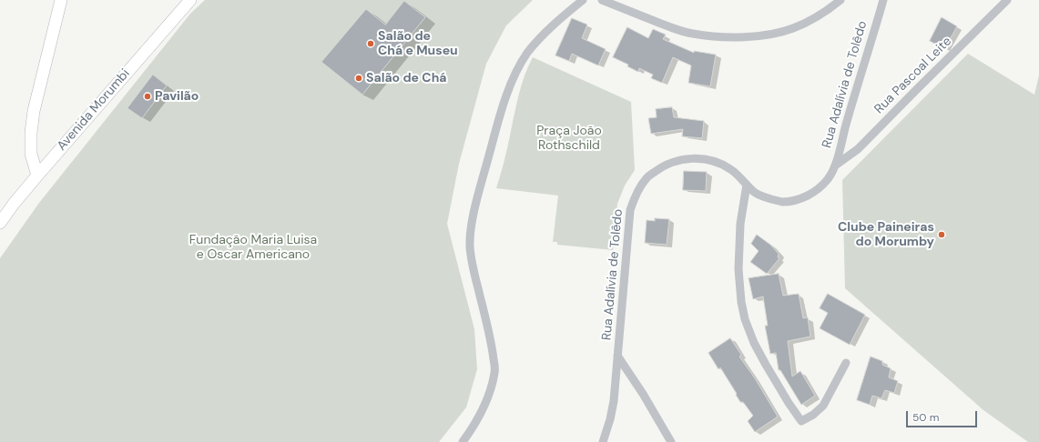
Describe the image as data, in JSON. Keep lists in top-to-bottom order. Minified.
{"streets":{"main road":["Avenida Morumbi"],"street":["Rua Pascoal Leite","Rua Adalívia de Tolêdo"]},"crossings":[["Rua Pascoal Leite","Rua Adalívia de Tolêdo"]],"parks":["Praça João Rothschild","Fundação Maria Luisa e Oscar Americano"],"places":["Salão de Chá e Museu","Salão de Chá","Pavilão","Clube Paineiras do Morumby"],"scale_bar":"50 m"}
